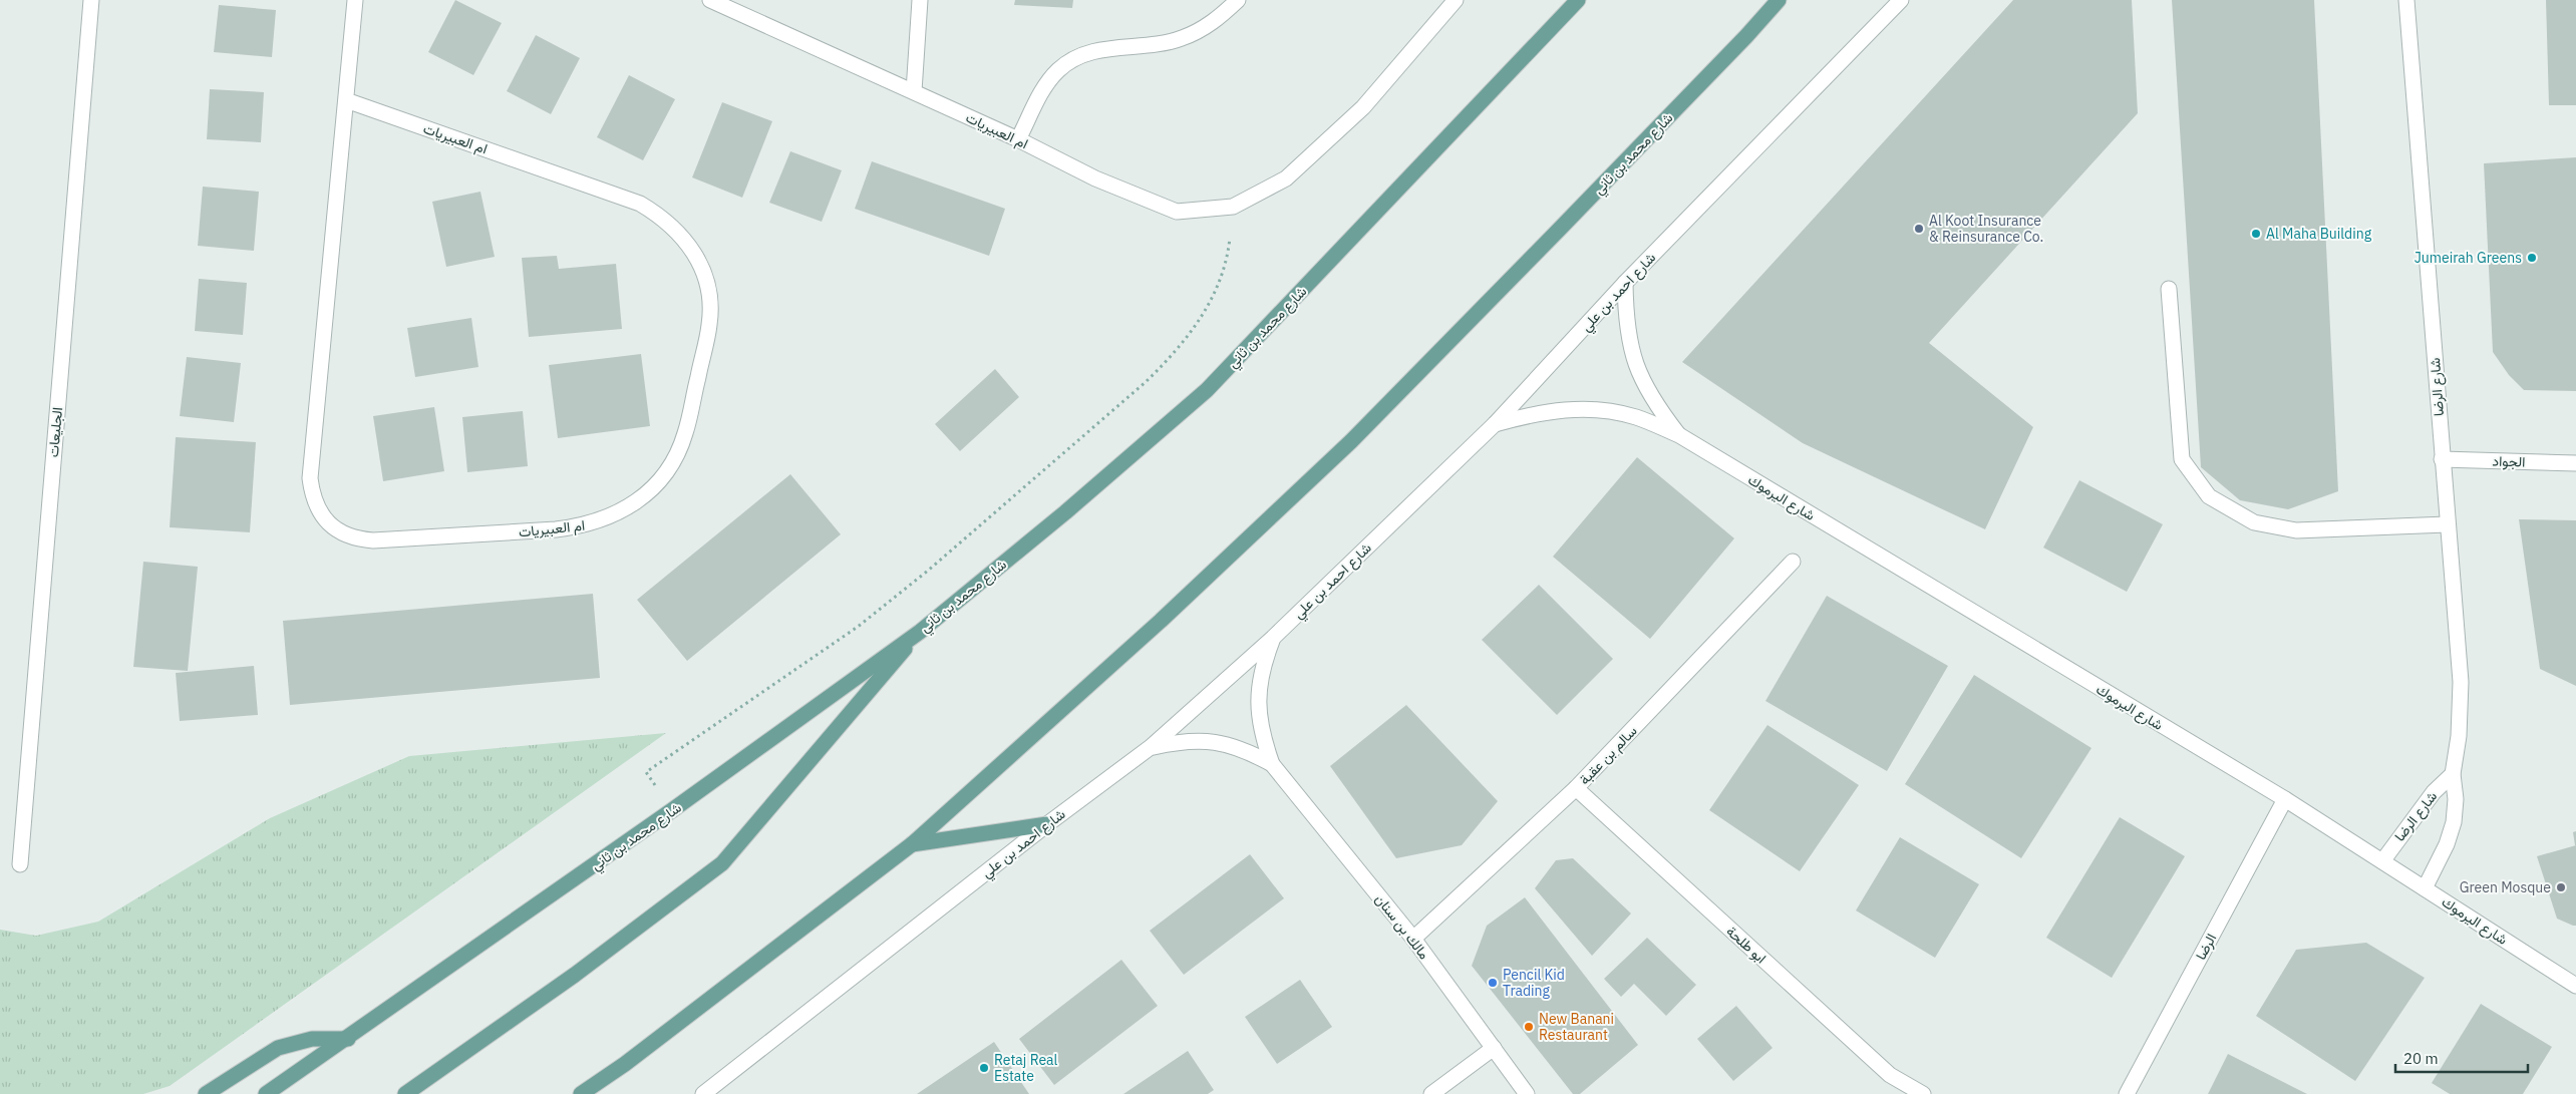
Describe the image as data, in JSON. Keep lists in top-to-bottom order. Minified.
{"streets":{"main road":["شارع محمد بن ثاني"],"street":["ام العبيريات","شارع احمد بن علي","شارع الرضا","الجليعات","الجواد","شارع اليرموك","سالم بن عقبة","مالك بن سنان","ابو طلحة","الرضا"]},"crossings":[["شارع احمد بن علي","شارع اليرموك"],["شارع احمد بن علي","مالك بن سنان"],["شارع الرضا","الجواد"],["شارع الرضا","شارع اليرموك"],["شارع اليرموك","الرضا"],["سالم بن عقبة","مالك بن سنان"],["سالم بن عقبة","ابو طلحة"]],"places":["Al Koot Insurance & Reinsurance Co.","Al Maha Building","Jumeirah Greens","Green Mosque","Pencil Kid Trading","New Banani Restaurant","Retaj Real Estate"],"scale_bar":"20 m"}
